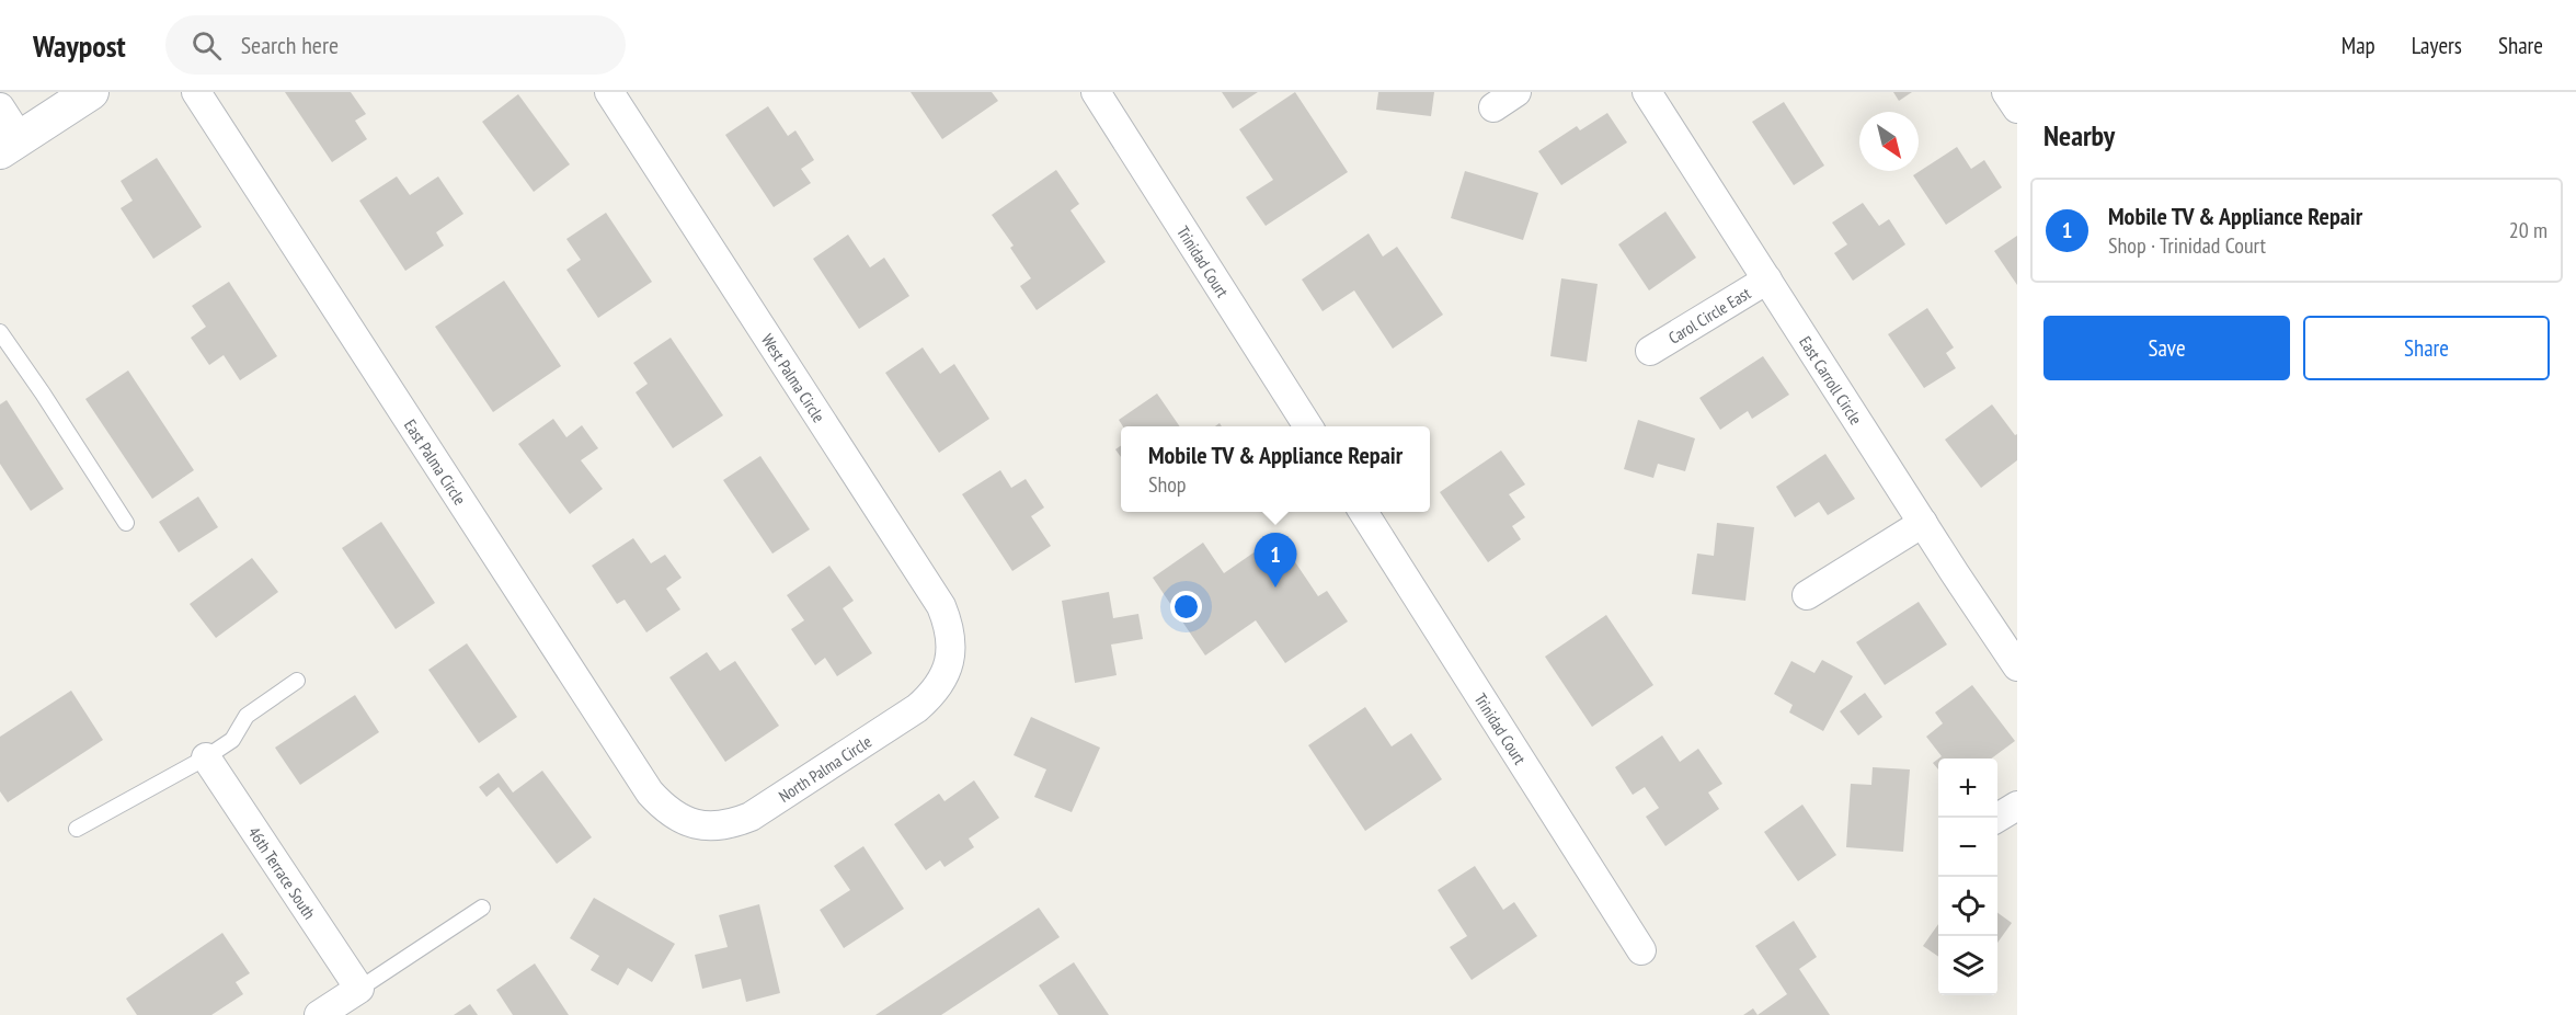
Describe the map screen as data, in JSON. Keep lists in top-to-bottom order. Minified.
{"streets":{"street":["Trinidad Court","Carol Circle East","West Palma Circle","East Carroll Circle","East Palma Circle","North Palma Circle","46th Terrace South"]},"crossings":[["Carol Circle East","East Carroll Circle"],["West Palma Circle","North Palma Circle"],["East Palma Circle","North Palma Circle"]],"north":"bottom right","page":{"header":"Waypost","search":"Search here","nav":["Map","Layers","Share"],"heading":"Nearby","list":[{"mark":"1","name":"Mobile TV & Appliance Repair","note":"Shop · Trinidad Court","value":"20 m"}],"buttons":["Save","Share"],"popup":["Mobile TV & Appliance Repair","Shop"],"pins":"1","map_buttons":["+","−"]}}
